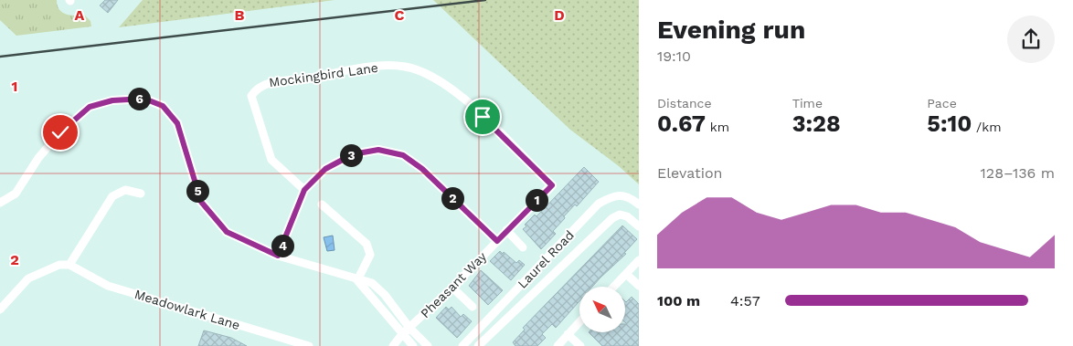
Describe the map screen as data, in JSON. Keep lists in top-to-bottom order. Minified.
{"streets":{"street":["Mockingbird Lane","Laurel Road","Pheasant Way","Meadowlark Lane"]},"crossings":[["Mockingbird Lane","Pheasant Way"]],"north":"top left","page":{"heading":["Evening run","19:10"],"stats":[["Distance","0.67 km"],["Time","3:28"],["Pace","5:10 /km"]],"pins":["6","3","5","2","1","4"],"chart":["Elevation","128–136 m"],"list":[{"name":"100 m","note":"4:57"}]},"grid":{"columns":["A","B","C","D"],"rows":["1","2"]}}
